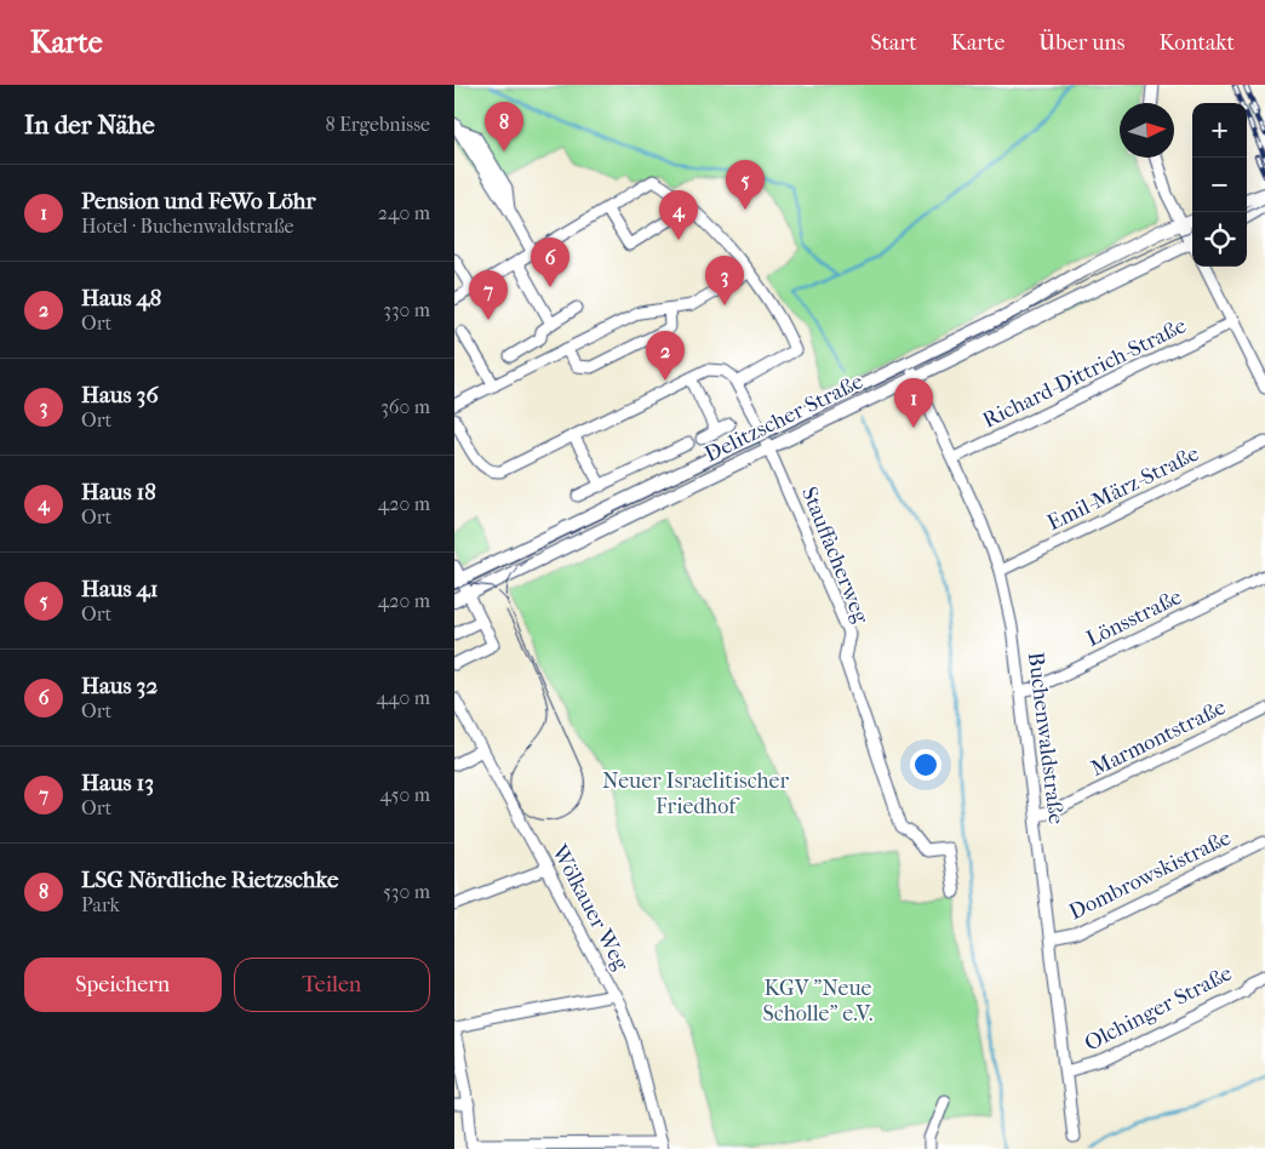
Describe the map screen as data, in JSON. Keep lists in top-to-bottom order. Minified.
{"streets":{"main road":["Delitzscher Straße"],"street":["Richard-Dittrich-Straße","Emil-März-Straße","Stauffacherweg","Lönsstraße","Buchenwaldstraße","Marmontstraße","Dombrowskistraße","Wölkauer Weg","Olchinger Straße"]},"crossings":[["Richard-Dittrich-Straße","Buchenwaldstraße"],["Delitzscher Straße","Stauffacherweg"],["Delitzscher Straße","Buchenwaldstraße"],["Emil-März-Straße","Buchenwaldstraße"],["Lönsstraße","Buchenwaldstraße"],["Buchenwaldstraße","Marmontstraße"],["Buchenwaldstraße","Dombrowskistraße"],["Buchenwaldstraße","Olchinger Straße"]],"parks":["Neuer Israelitischer Friedhof","KGV \"Neue Scholle\" e.V."],"north":"right","page":{"header":"Karte","nav":["Start","Karte","Über uns","Kontakt"],"heading":["In der Nähe","8 Ergebnisse"],"pins":["8","5","4","6","3","7","2","1"],"map_buttons":["+","−"],"list":[{"mark":"1","name":"Pension und FeWo Löhr","note":"Hotel · Buchenwaldstraße","value":"240 m"},{"mark":"2","name":"Haus 48","note":"Ort","value":"330 m"},{"mark":"3","name":"Haus 36","note":"Ort","value":"360 m"},{"mark":"4","name":"Haus 18","note":"Ort","value":"420 m"},{"mark":"5","name":"Haus 41","note":"Ort","value":"420 m"},{"mark":"6","name":"Haus 32","note":"Ort","value":"440 m"},{"mark":"7","name":"Haus 13","note":"Ort","value":"450 m"},{"mark":"8","name":"LSG Nördliche Rietzschke","note":"Park","value":"530 m"}],"buttons":["Speichern","Teilen"]}}
